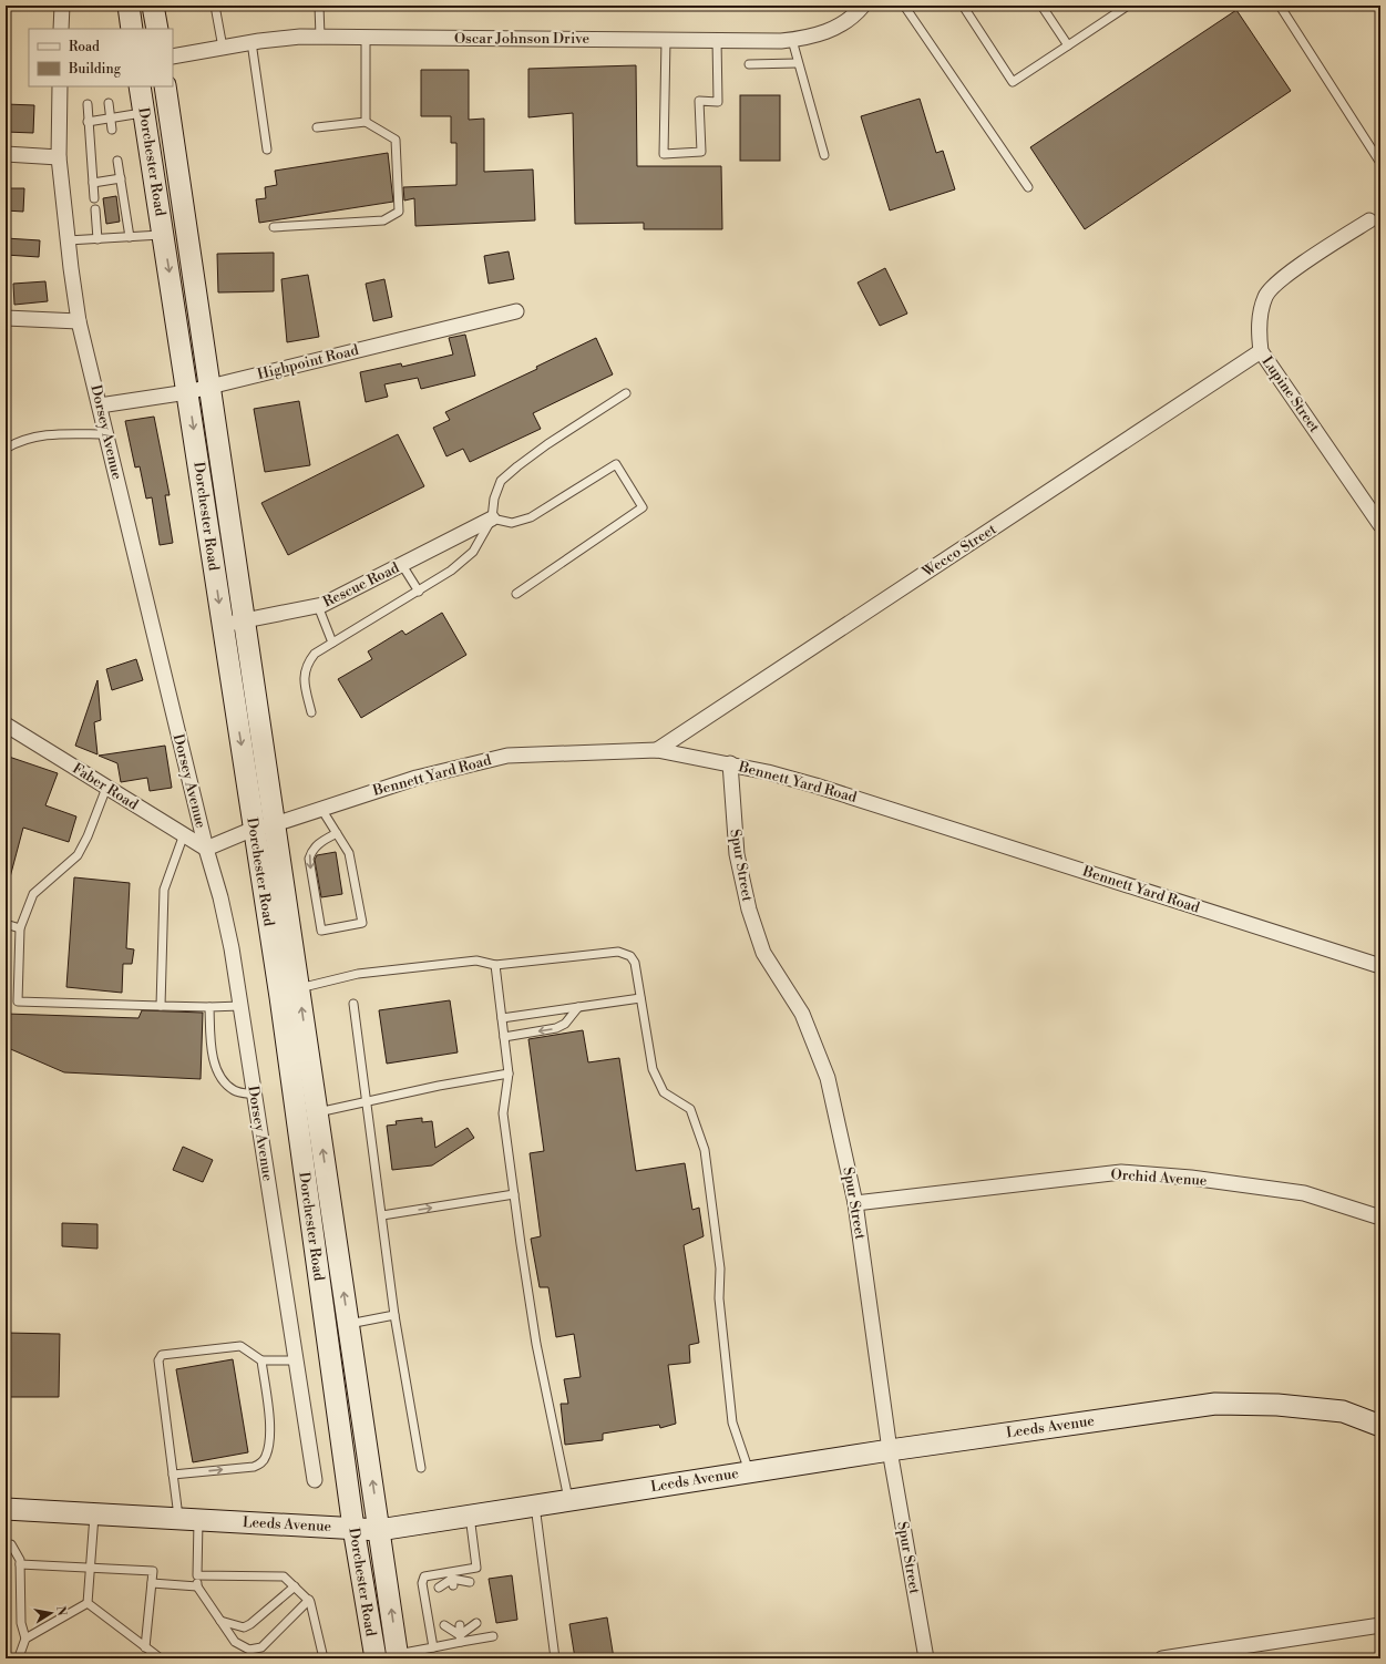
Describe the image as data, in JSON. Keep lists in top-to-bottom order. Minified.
{"streets":{"main road":["Dorchester Road","Leeds Avenue"],"street":["Oscar Johnson Drive","Highpoint Road","Lupine Street","Dorsey Avenue","Wecco Street","Rescue Road","Bennett Yard Road","Faber Road","Spur Street","Orchid Avenue"]},"crossings":[["Dorchester Road","Highpoint Road"],["Dorchester Road","Rescue Road"],["Dorchester Road","Bennett Yard Road"],["Dorchester Road","Leeds Avenue"],["Highpoint Road","Dorsey Avenue"],["Lupine Street","Wecco Street"],["Dorsey Avenue","Bennett Yard Road"],["Dorsey Avenue","Faber Road"],["Wecco Street","Bennett Yard Road"],["Bennett Yard Road","Faber Road"],["Bennett Yard Road","Spur Street"],["Spur Street","Orchid Avenue"],["Spur Street","Leeds Avenue"]],"legend":["Road","Building"],"north":"right"}
